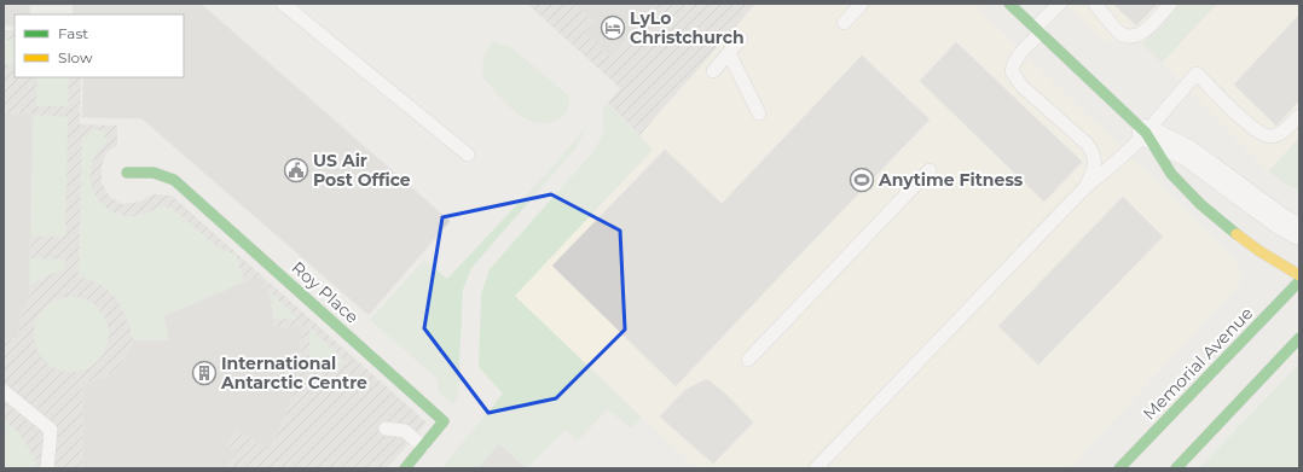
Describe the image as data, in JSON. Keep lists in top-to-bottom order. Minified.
{"streets":{"street":["Roy Place","Memorial Avenue"]},"places":{"hotel":["LyLo Christchurch"],"public building":["US Air Post Office"],"sports":["Anytime Fitness"],"building":["International Antarctic Centre"]},"legend":["Fast","Slow"]}
